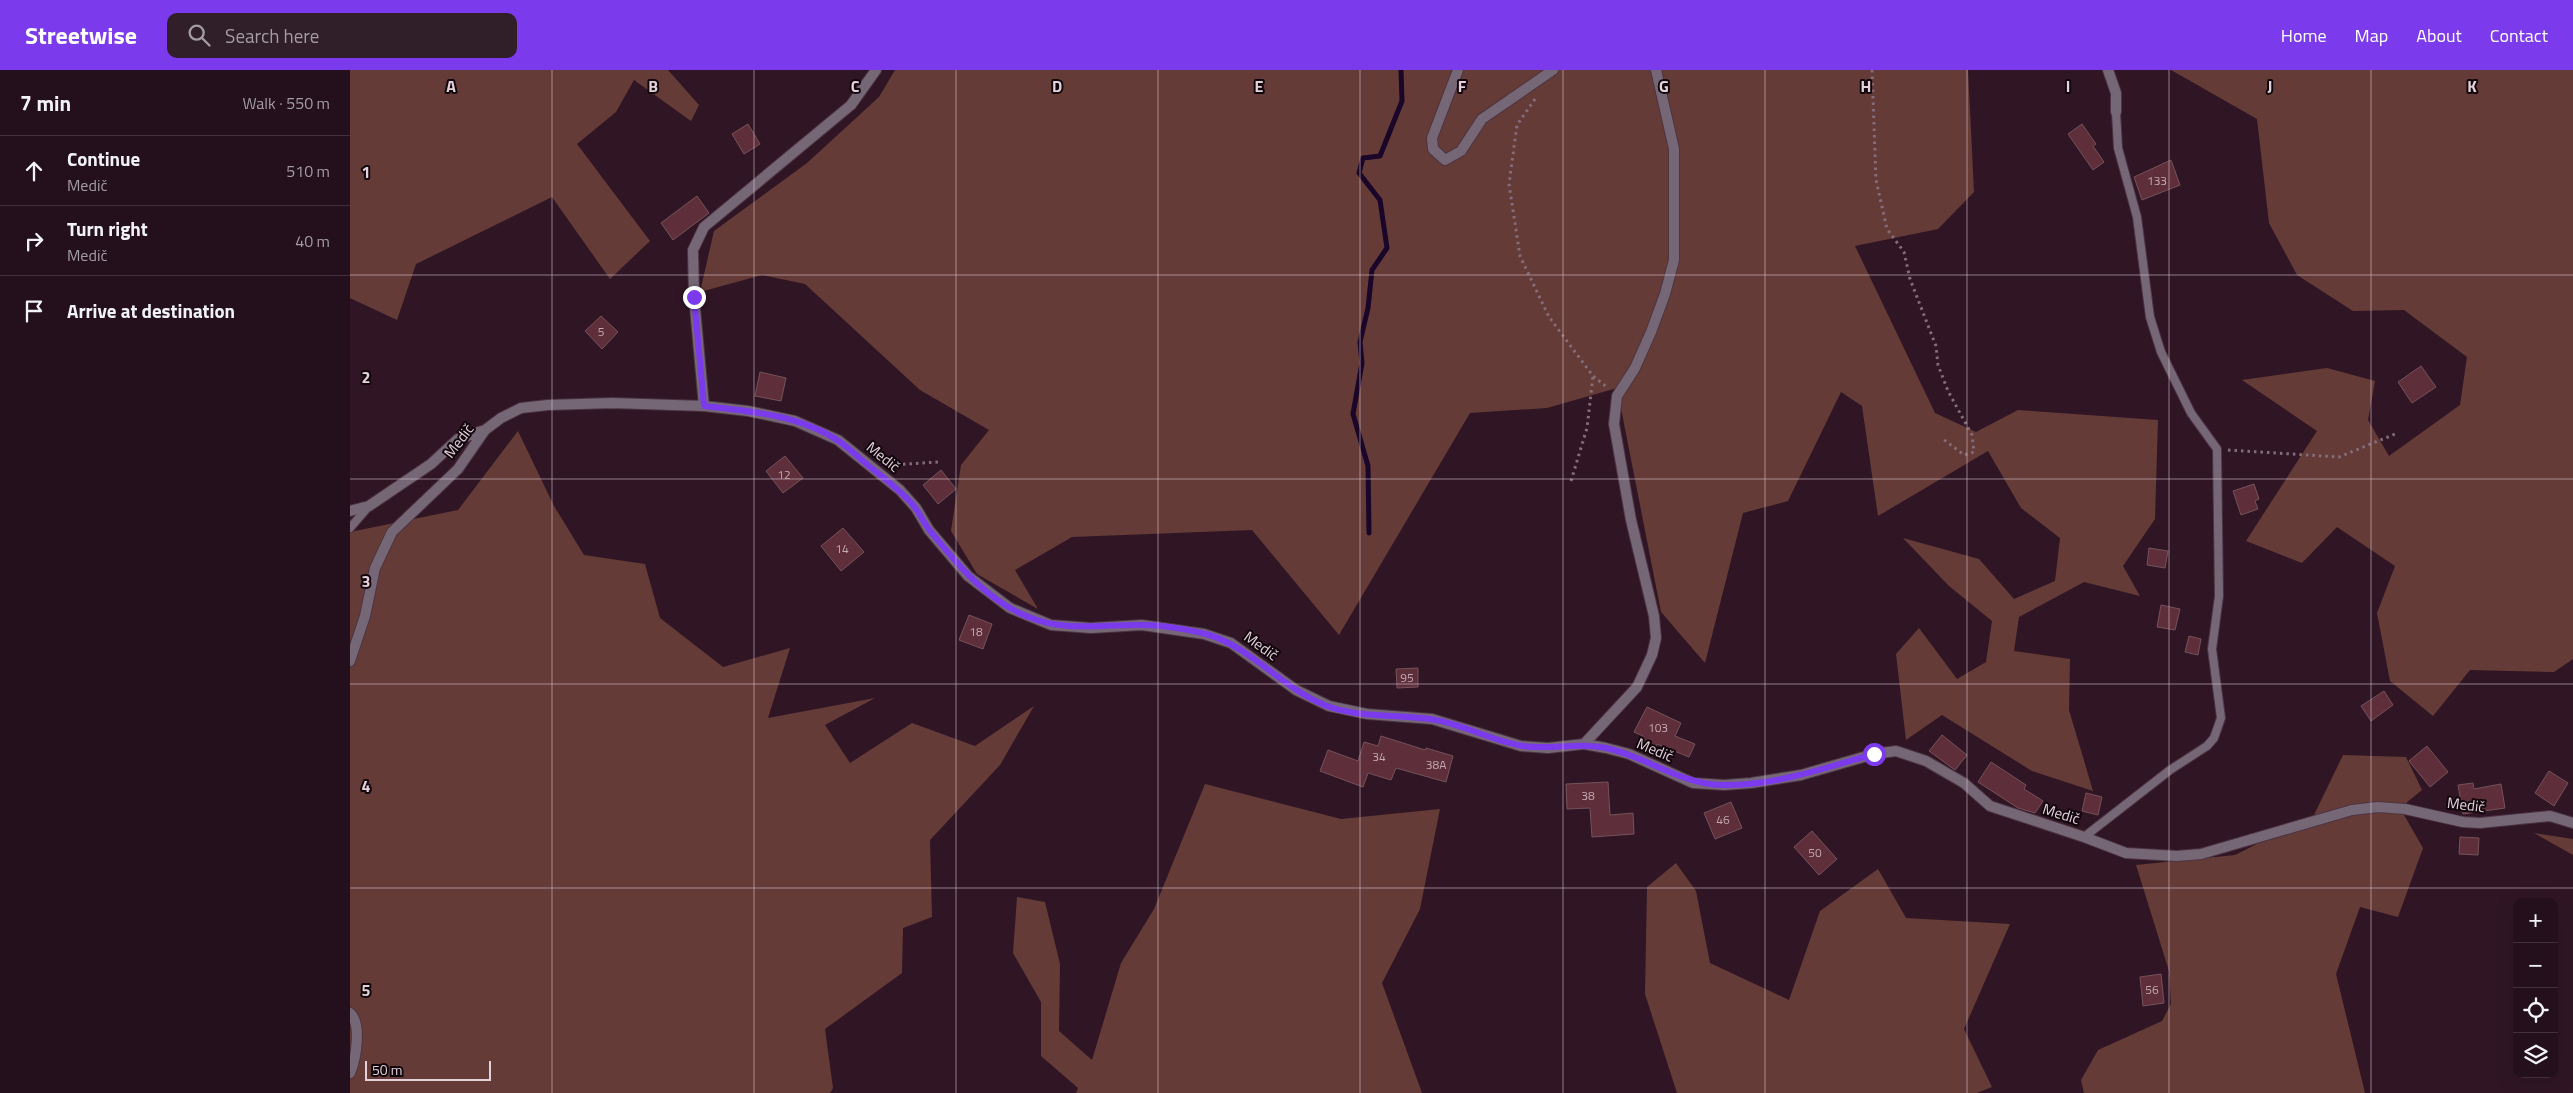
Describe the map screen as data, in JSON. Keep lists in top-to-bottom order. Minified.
{"streets":{"street":["Medič"]},"house_numbers":["133","5","12","14","18","95","103","34","38A","38","46","50","56"],"scale_bar":"50 m","page":{"header":"Streetwise","search":"Search here","nav":["Home","Map","About","Contact"],"heading":["7 min","Walk · 550 m"],"list":[["Continue","Medič","510 m"],["Turn right","Medič","40 m"],"Arrive at destination"],"map_buttons":["+","−"],"scale":"50 m"},"grid":{"columns":["A","B","C","D","E","F","G","H","I","J","K"],"rows":["1","2","3","4","5"]}}
